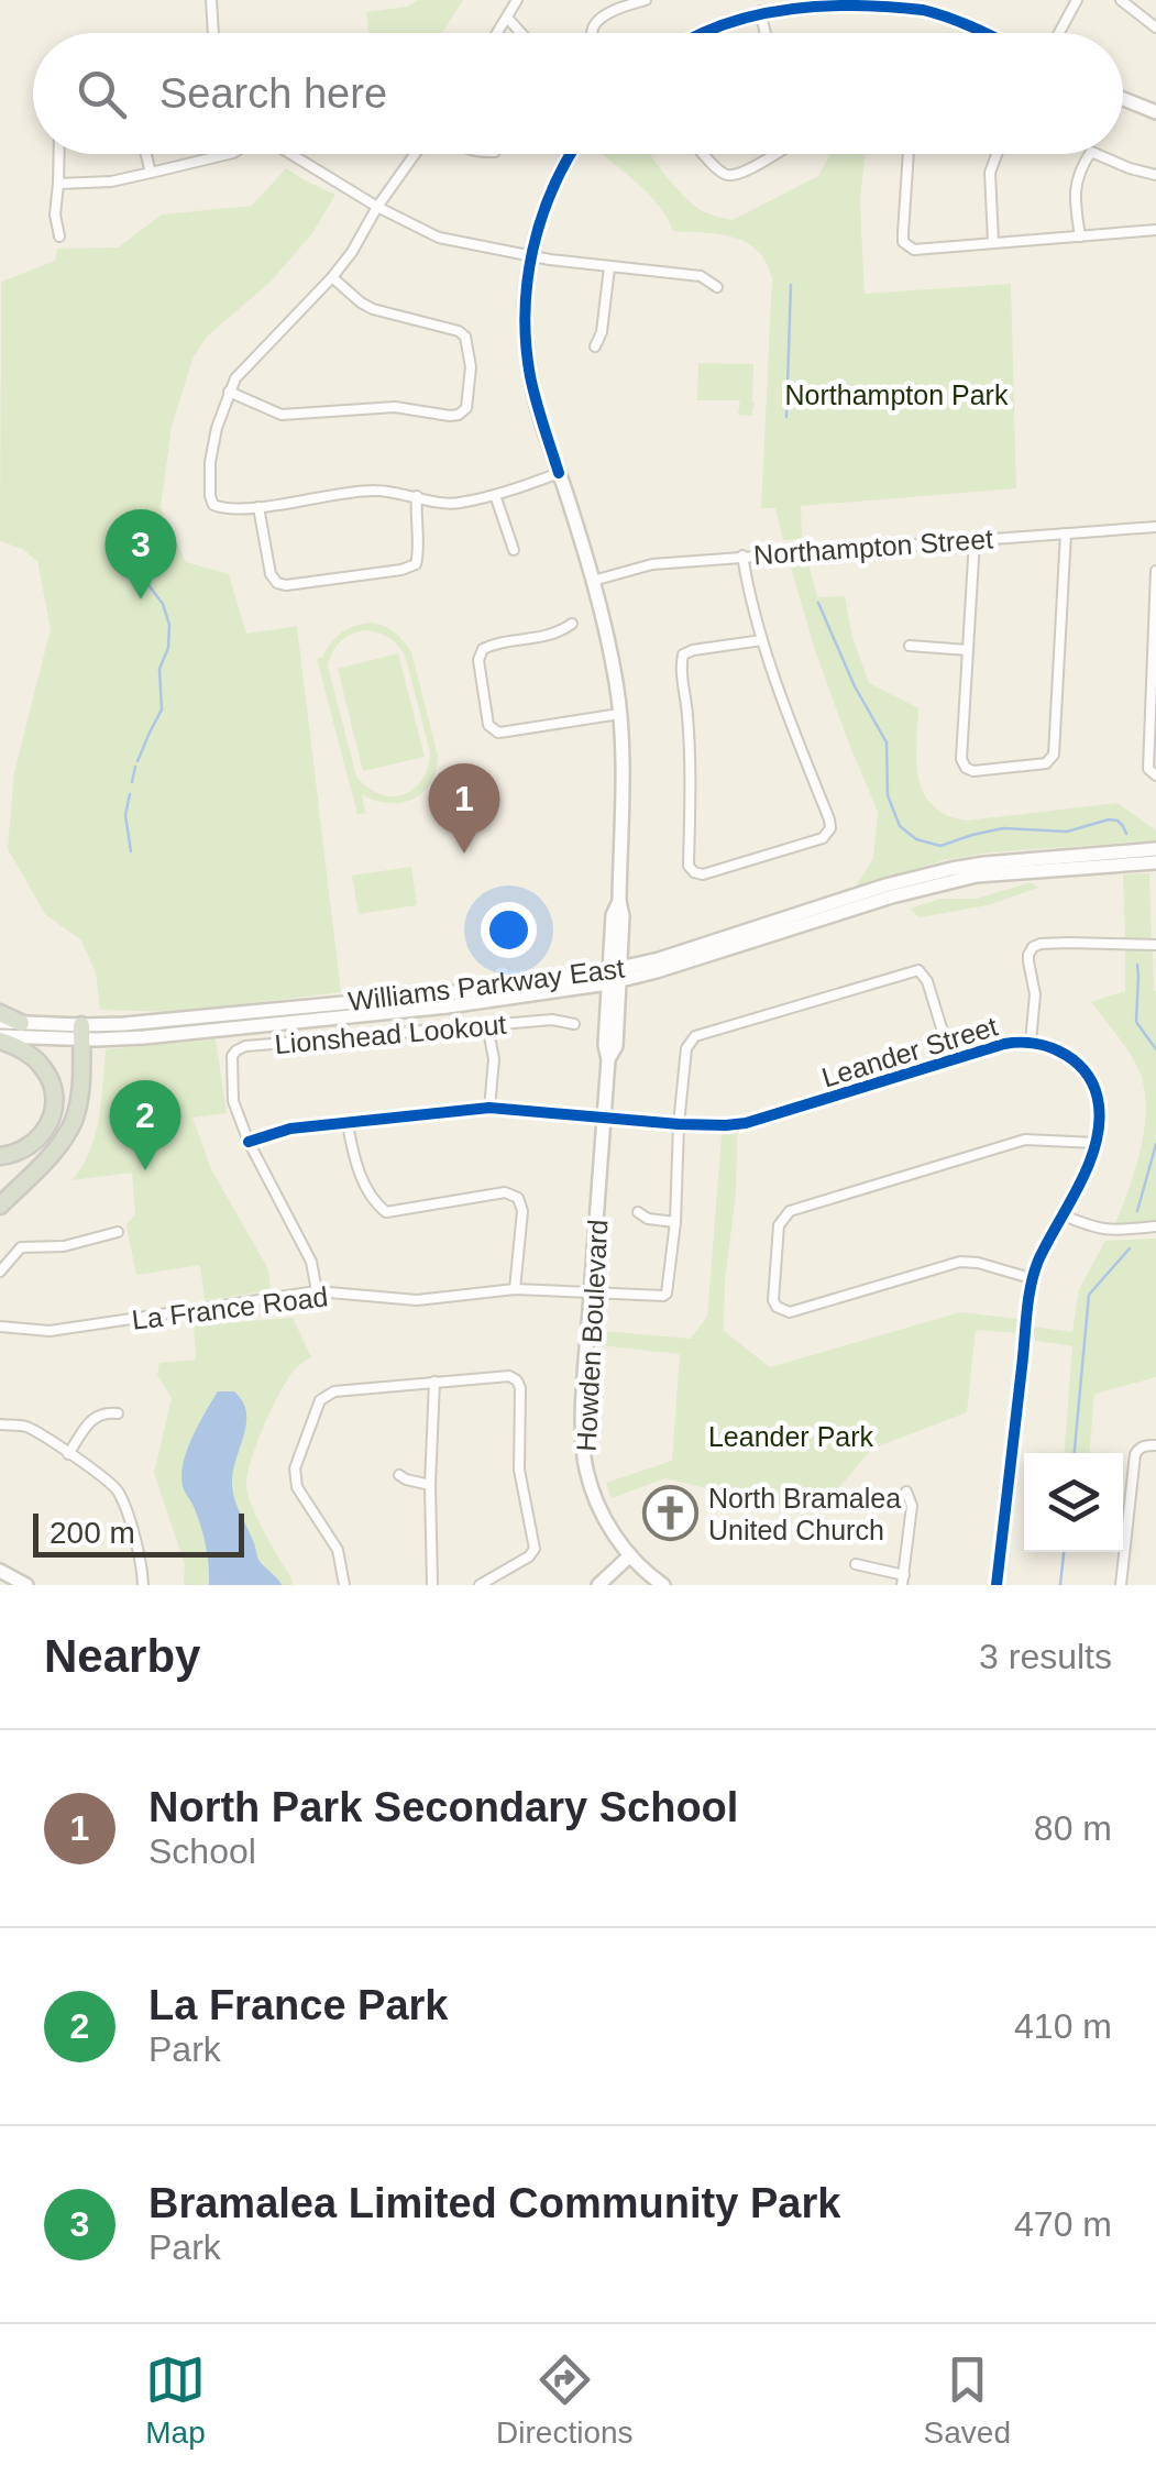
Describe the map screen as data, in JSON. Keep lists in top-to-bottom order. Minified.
{"streets":{"main road":["Williams Parkway East","Howden Boulevard"],"street":["Northampton Street","Lionshead Lookout","Leander Street","La France Road"]},"crossings":[["Northampton Street","Howden Boulevard"],["Williams Parkway East","Howden Boulevard"],["Lionshead Lookout","Leander Street"],["Leander Street","Howden Boulevard"],["La France Road","Howden Boulevard"]],"parks":["Northampton Park","Leander Park"],"places":{"church":["North Bramalea United Church"]},"scale_bar":"200 m","page":{"search":"Search here","pins":["3","1","2"],"scale":"200 m","heading":["Nearby","3 results"],"list":[{"mark":"1","name":"North Park Secondary School","note":"School","value":"80 m"},{"mark":"2","name":"La France Park","note":"Park","value":"410 m"},{"mark":"3","name":"Bramalea Limited Community Park","note":"Park","value":"470 m"}],"nav":["Map","Directions","Saved"]}}
